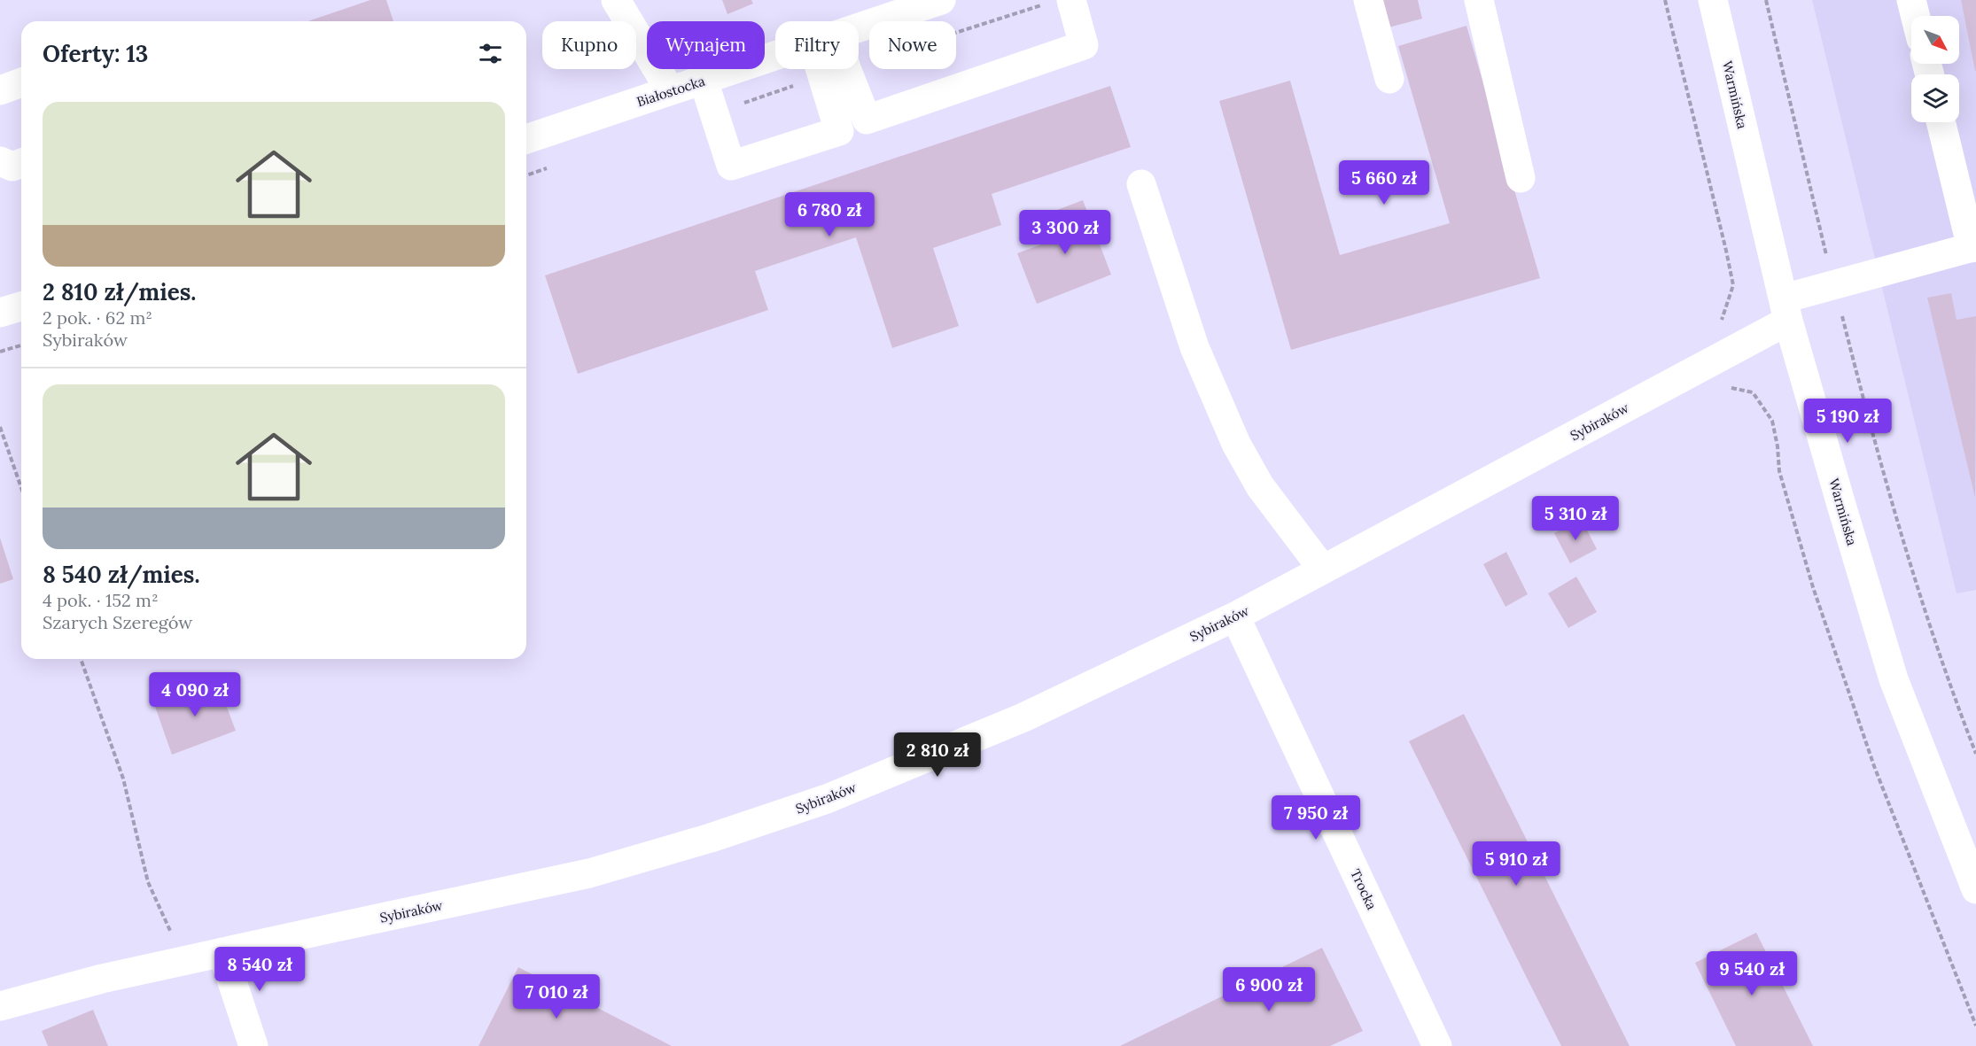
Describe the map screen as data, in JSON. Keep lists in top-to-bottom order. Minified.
{"streets":{"street":["Białostocka","Warmińska","Sybiraków","Trocka"]},"crossings":[["Warmińska","Sybiraków"],["Sybiraków","Trocka"]],"north":"bottom right","page":{"chip":["Kupno","Wynajem","Filtry","Nowe"],"heading":"Oferty: 13","list":[{"name":"2 810 zł/mies.","note":"2 pok. · 62 m² · Sybiraków"},{"name":"8 540 zł/mies.","note":"4 pok. · 152 m² · Szarych Szeregów"}],"price":["5 660 zł","6 780 zł","3 300 zł","5 190 zł","5 310 zł","4 090 zł","2 810 zł","7 950 zł","5 910 zł","8 540 zł","9 540 zł","6 900 zł","7 010 zł"]}}
